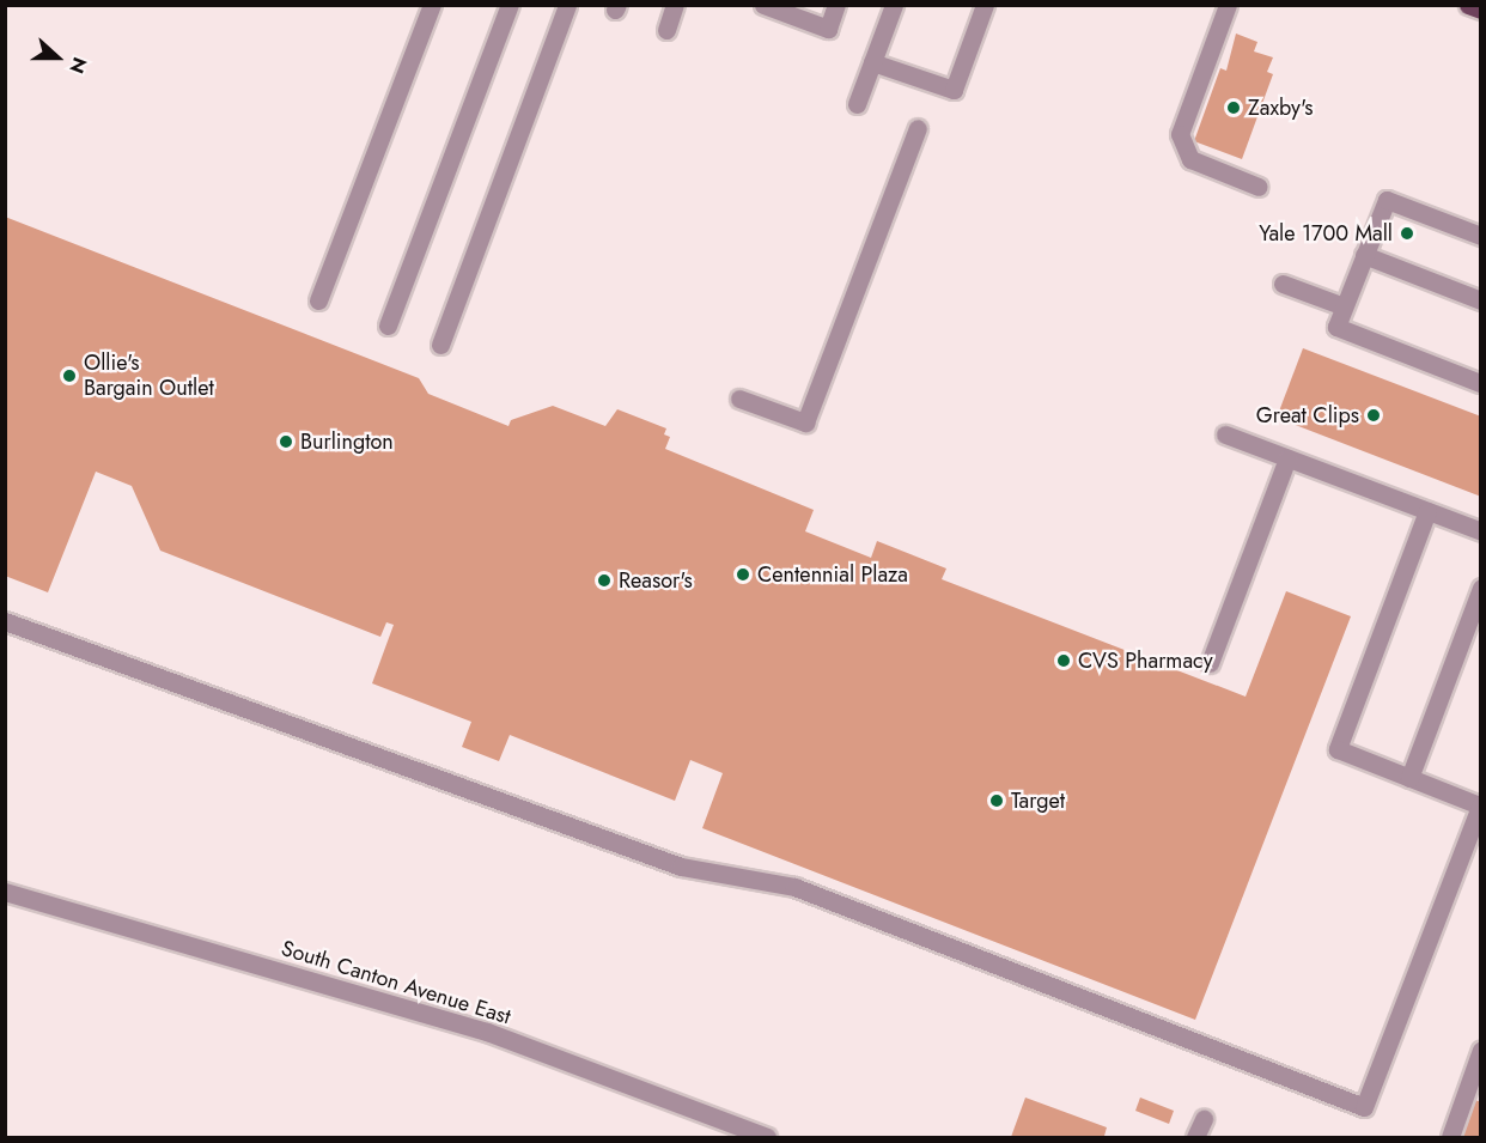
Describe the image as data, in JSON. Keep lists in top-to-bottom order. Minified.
{"streets":{"street":["South Canton Avenue East"]},"places":["Zaxby's","Yale 1700 Mall","Ollie's Bargain Outlet","Great Clips","Burlington","Centennial Plaza","Reasor's","CVS Pharmacy","Target"],"north":"right"}
